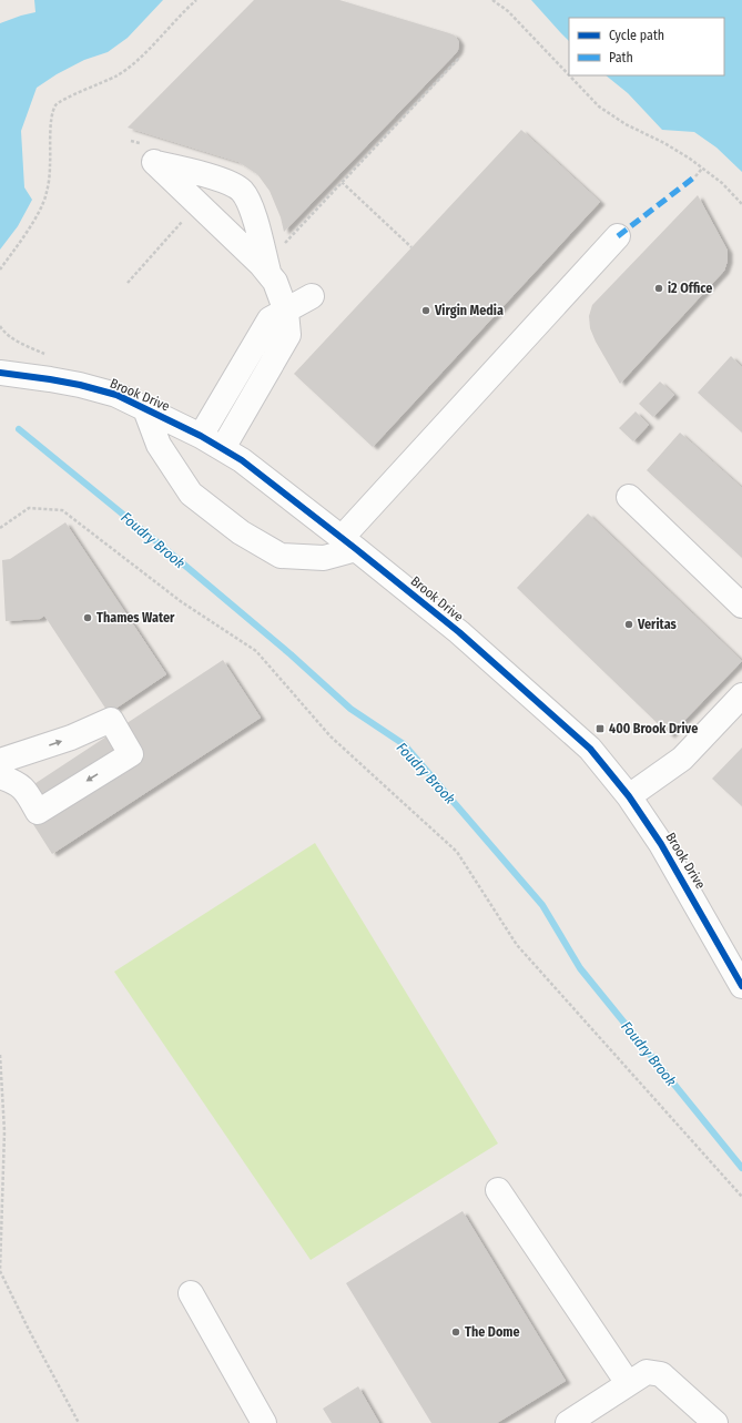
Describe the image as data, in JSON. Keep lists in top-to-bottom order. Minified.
{"streets":{"street":["Brook Drive"]},"water":["Foudry Brook"],"places":{"other":["i2 Office","Virgin Media","Thames Water","Veritas","The Dome"],"transit":["400 Brook Drive"]},"legend":["Cycle path","Path"]}
